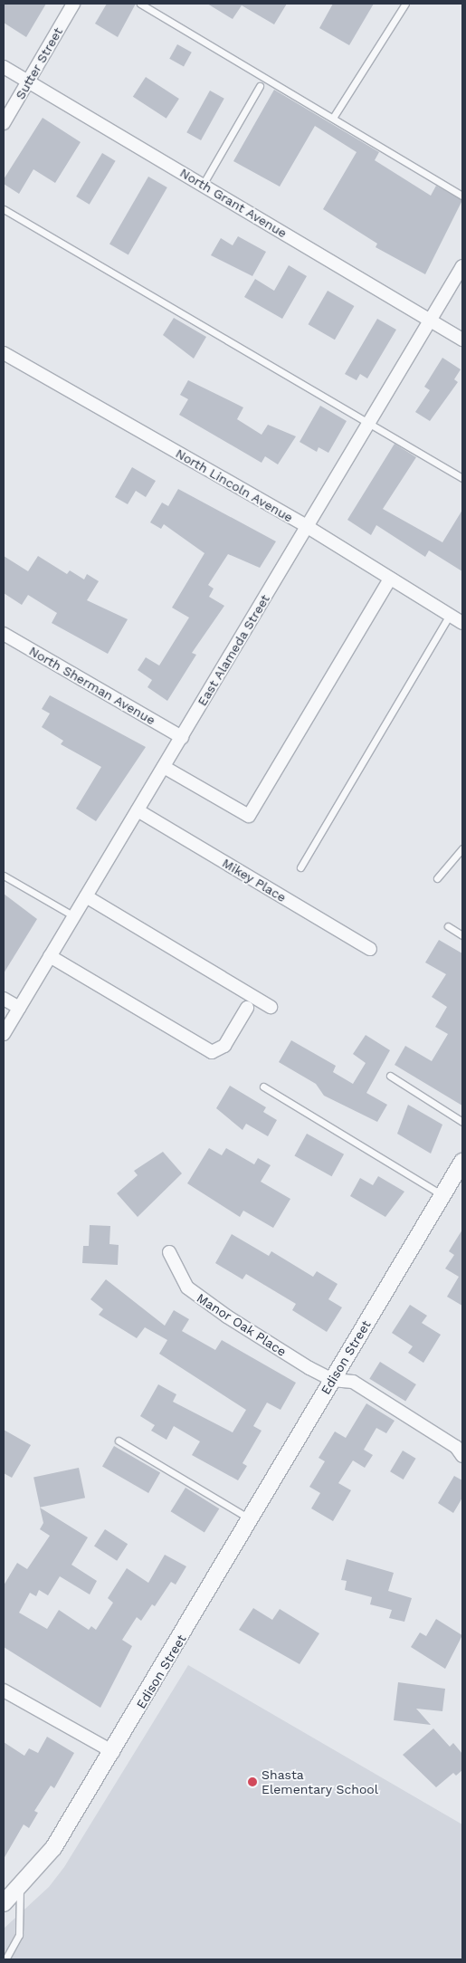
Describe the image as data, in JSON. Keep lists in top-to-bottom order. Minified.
{"streets":{"street":["Sutter Street","North Grant Avenue","North Lincoln Avenue","East Alameda Street","North Sherman Avenue","Mikey Place","Manor Oak Place","Edison Street"]},"crossings":[["Sutter Street","North Grant Avenue"],["North Grant Avenue","East Alameda Street"],["North Lincoln Avenue","East Alameda Street"],["East Alameda Street","North Sherman Avenue"],["East Alameda Street","Mikey Place"],["Manor Oak Place","Edison Street"]],"places":["Shasta Elementary School"]}
